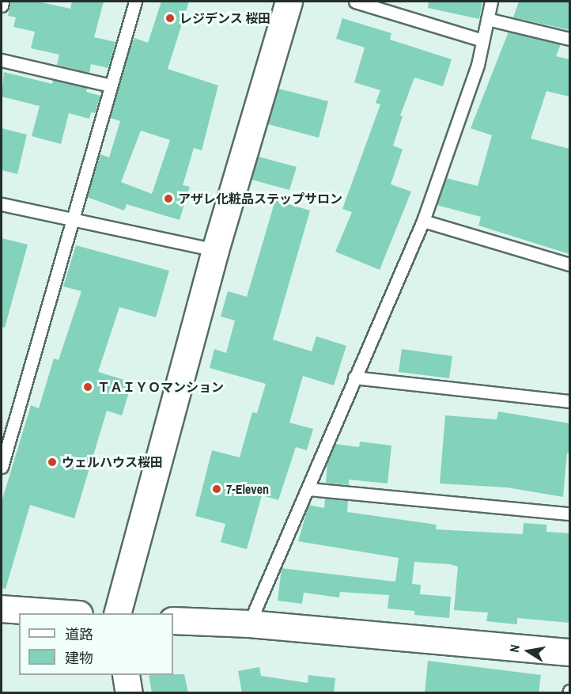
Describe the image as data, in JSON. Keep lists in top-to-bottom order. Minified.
{"places":["レジデンス 桜田","アザレ化粧品ステップサロン","ＴＡＩＹＯマンション","ウェルハウス桜田","7-Eleven"],"legend":["道路","建物"],"north":"left"}
